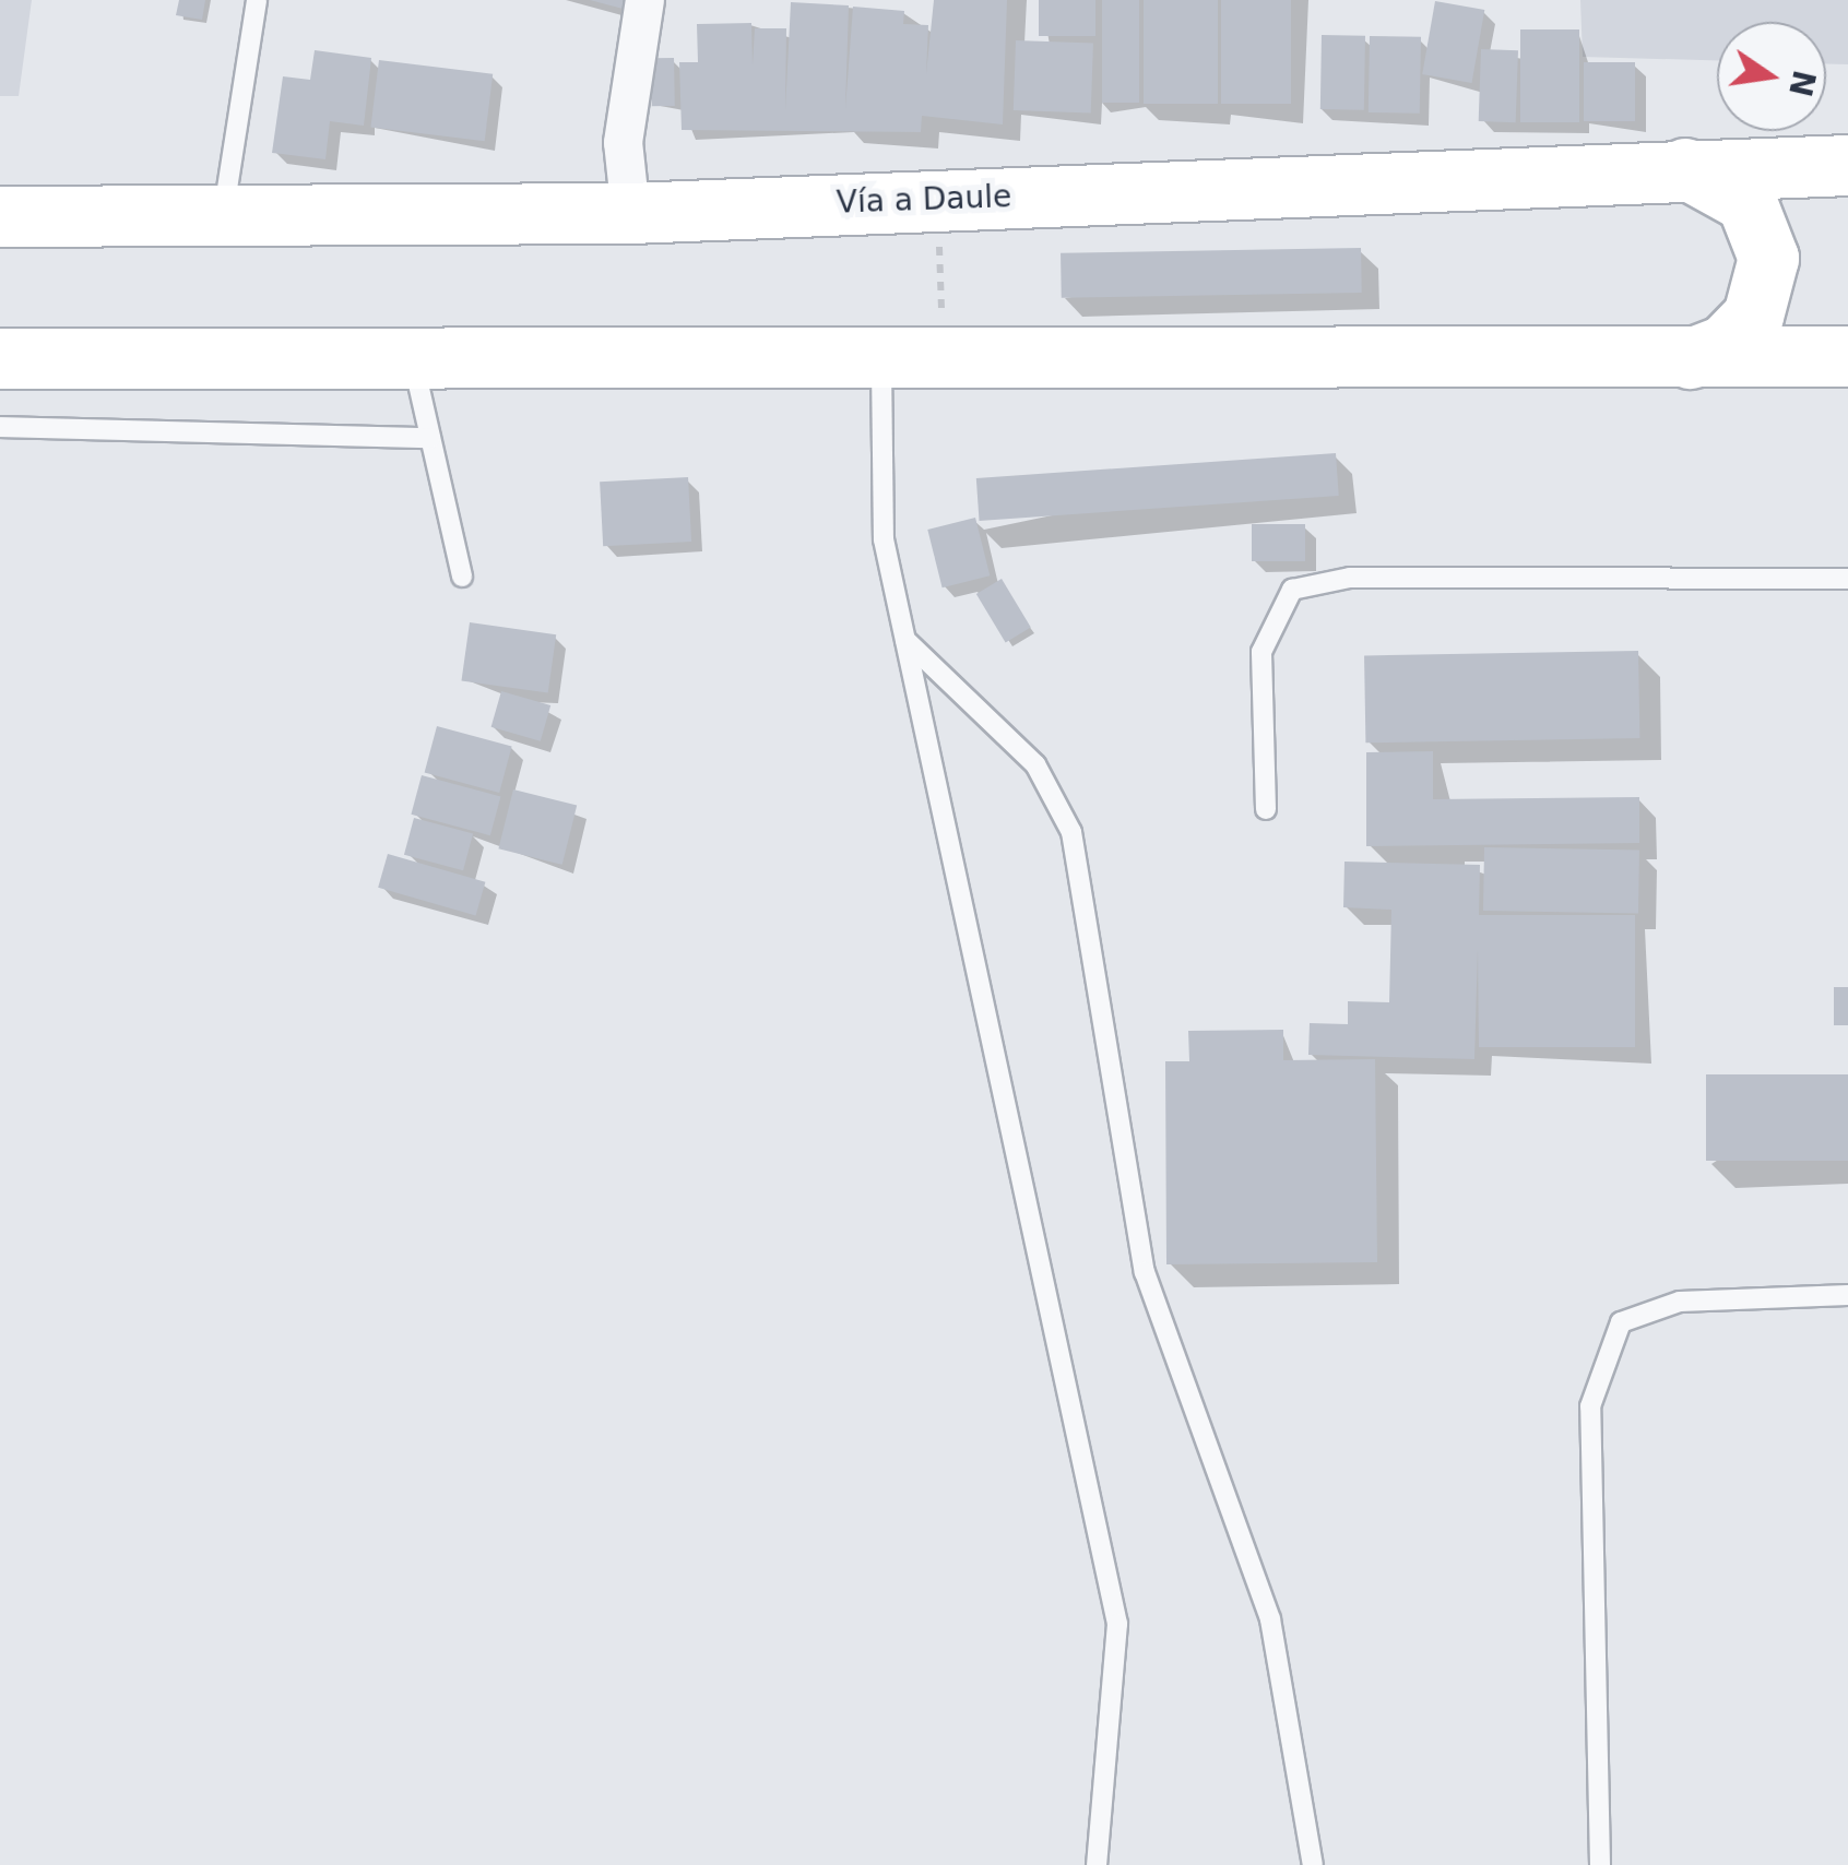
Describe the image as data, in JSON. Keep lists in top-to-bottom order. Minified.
{"streets":{"highway":["Vía a Daule"]},"north":"right"}
